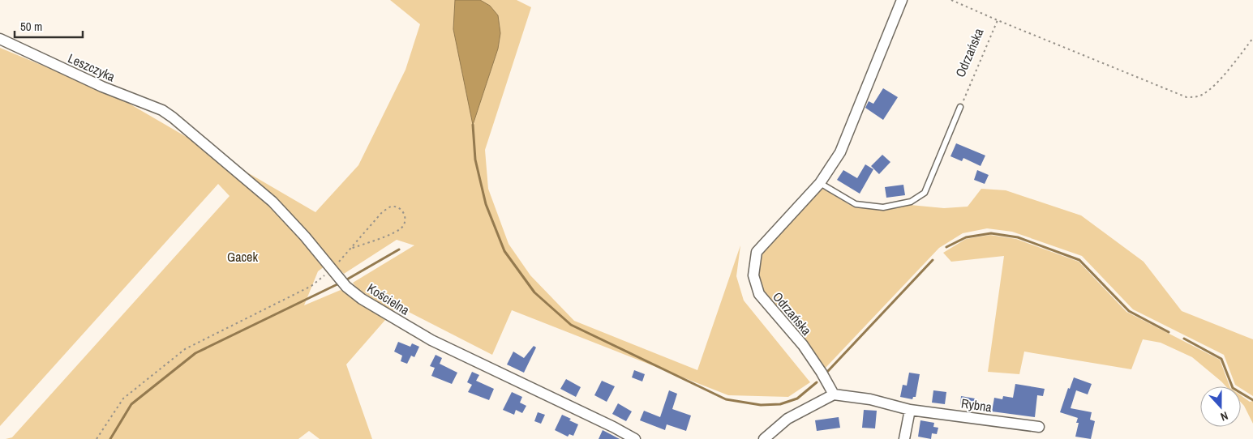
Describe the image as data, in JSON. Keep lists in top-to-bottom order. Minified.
{"streets":{"street":["Odrzańska","Leszczyka","Kościelna","Rybna"]},"crossings":[["Odrzańska","Rybna"],["Leszczyka","Kościelna"]],"parks":["Gacek"],"scale_bar":"50 m","north":"bottom"}
